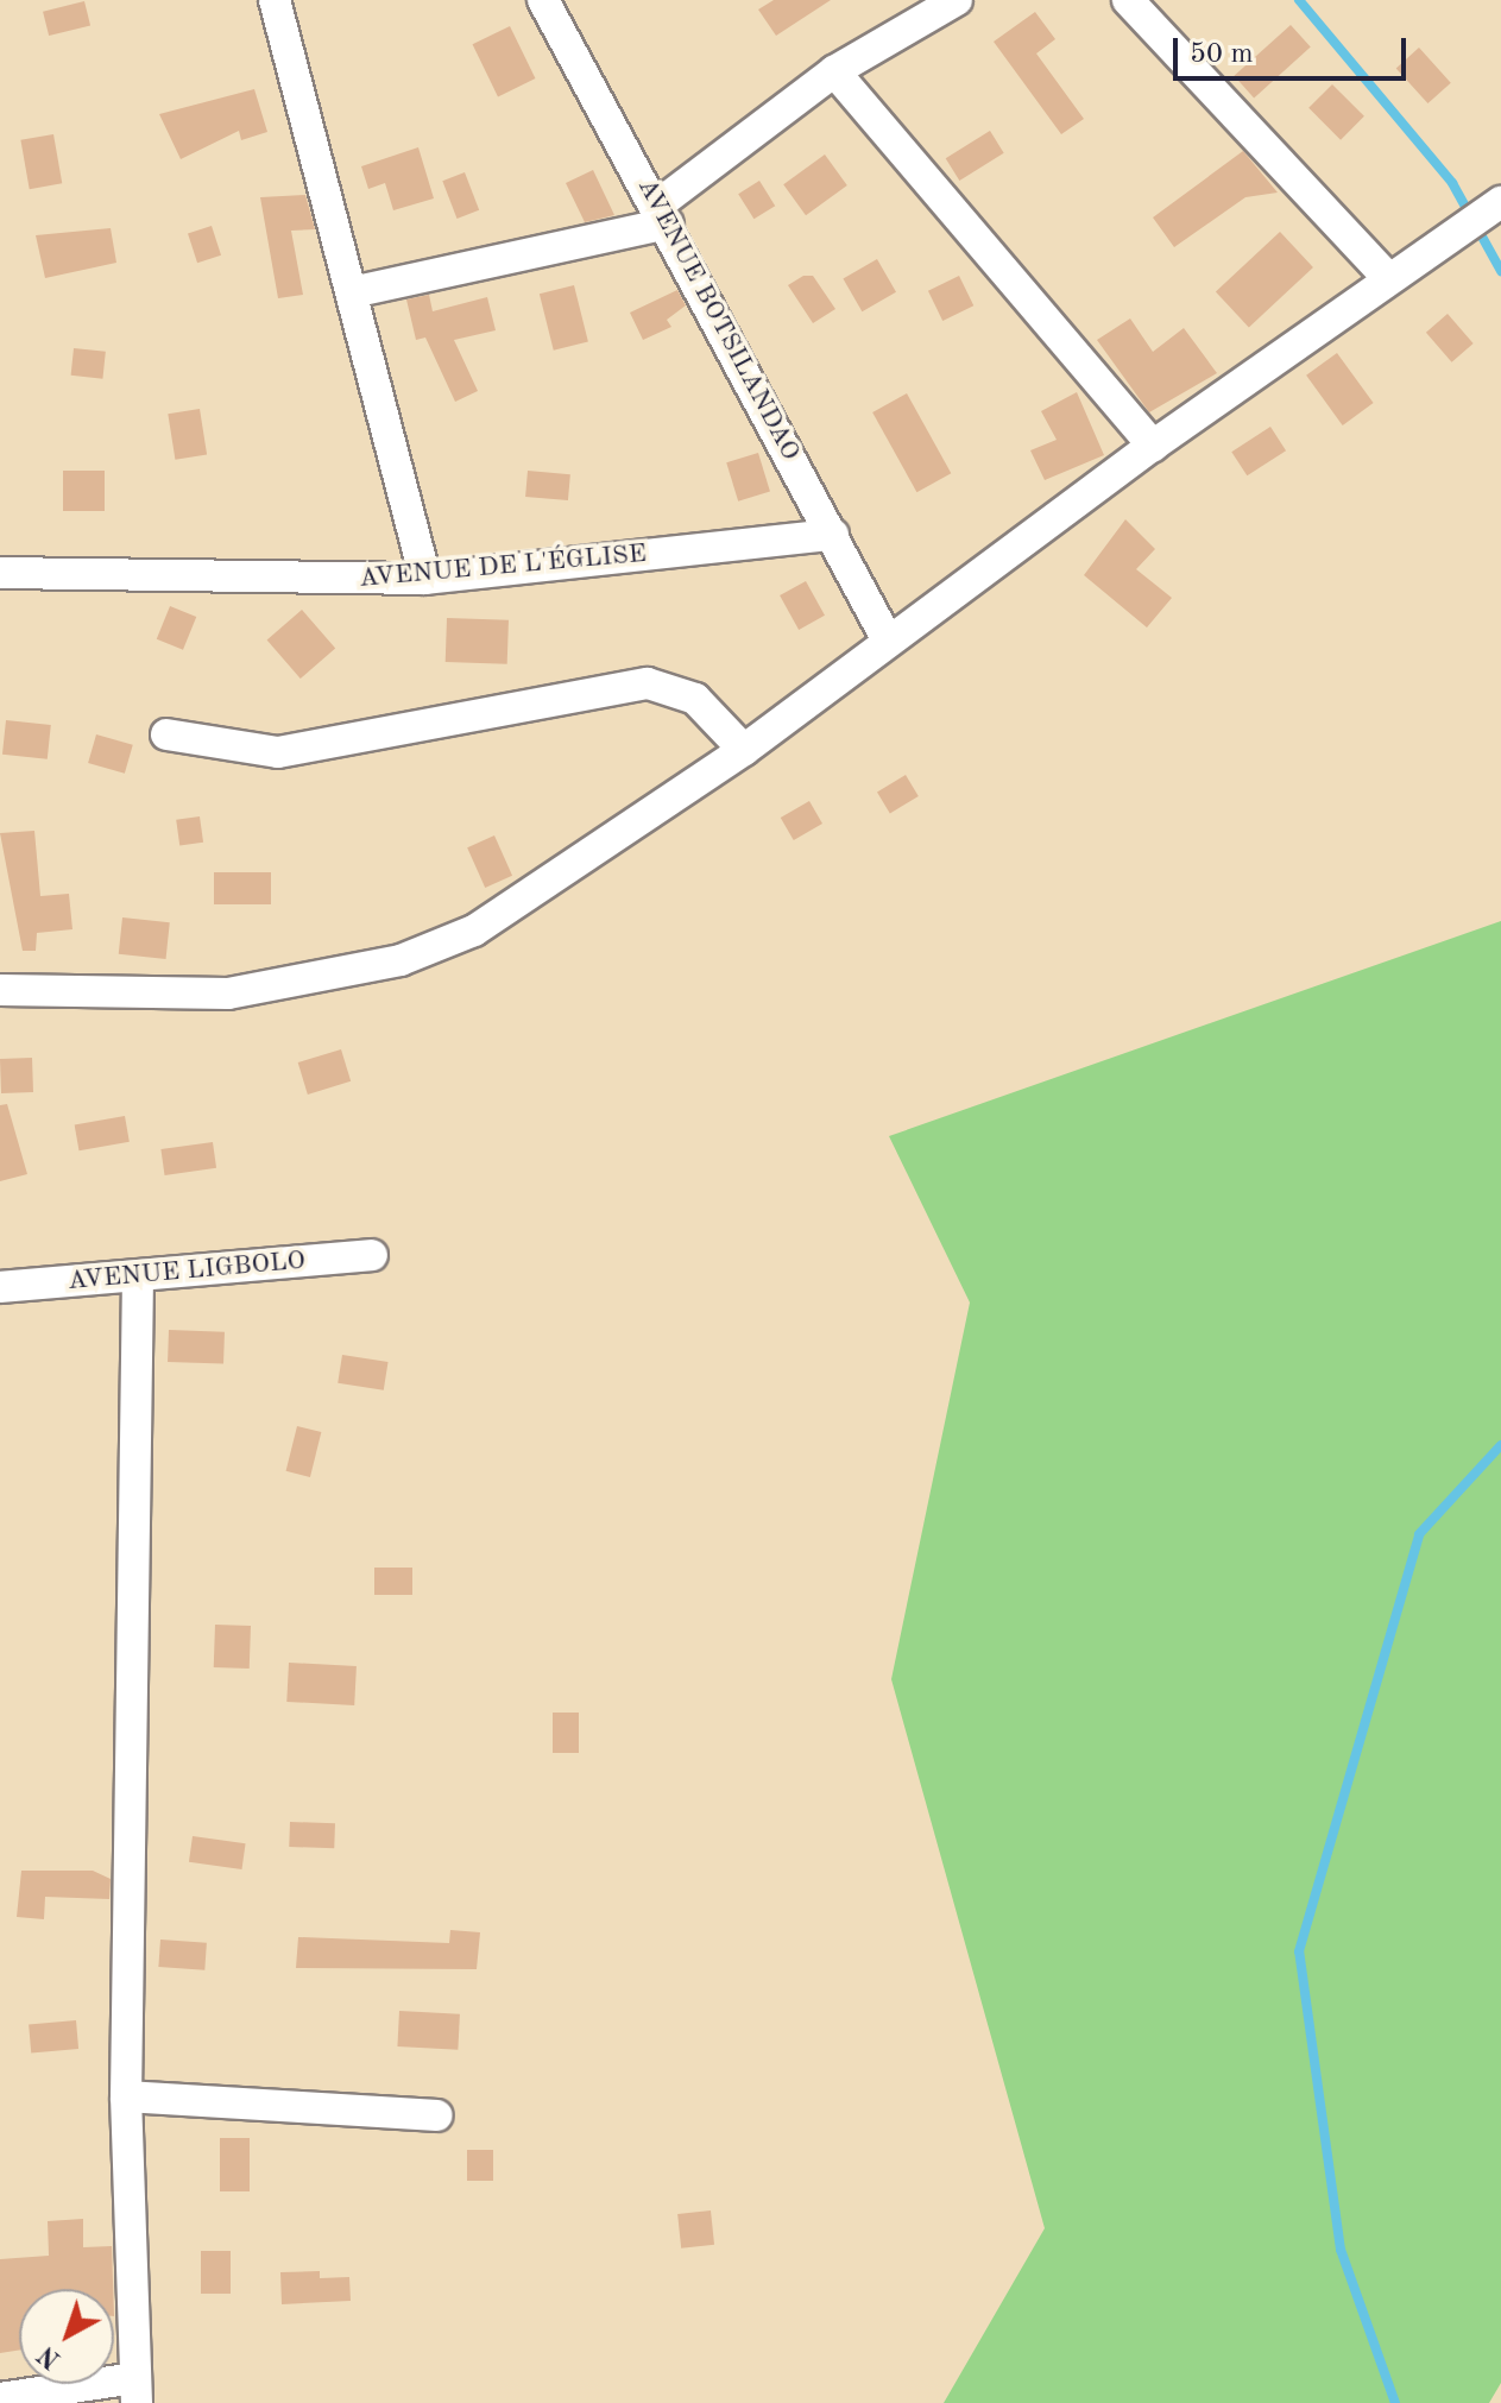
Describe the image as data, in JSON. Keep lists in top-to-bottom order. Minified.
{"streets":{"street":["AVENUE BOTSILANDAO","AVENUE DE L'ÉGLISE","AVENUE LIGBOLO"]},"crossings":[["AVENUE BOTSILANDAO","AVENUE DE L'ÉGLISE"]],"scale_bar":"50 m","north":"bottom left"}
